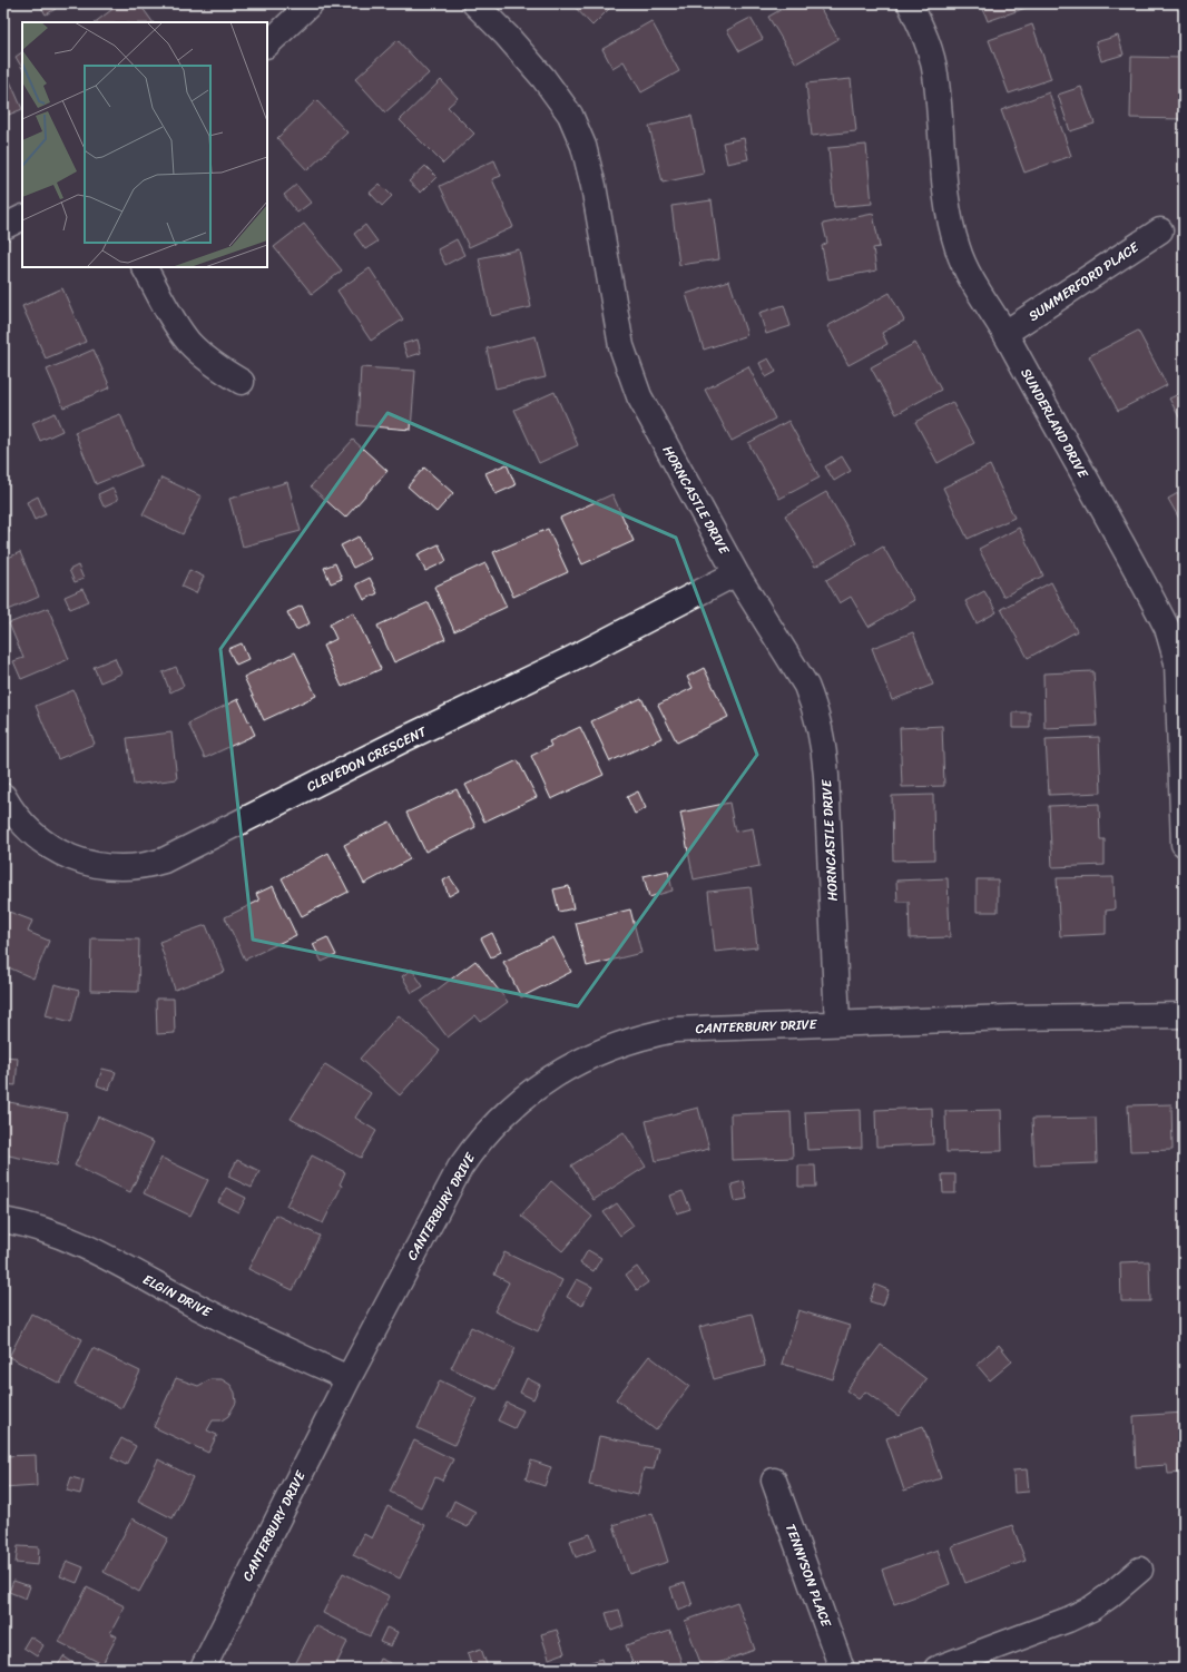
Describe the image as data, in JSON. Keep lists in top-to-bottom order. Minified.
{"streets":{"street":["SUMMERFORD PLACE","SUNDERLAND DRIVE","HORNCASTLE DRIVE","CLEVEDON CRESCENT","CANTERBURY DRIVE","ELGIN DRIVE","TENNYSON PLACE"]},"crossings":[["SUMMERFORD PLACE","SUNDERLAND DRIVE"],["HORNCASTLE DRIVE","CLEVEDON CRESCENT"],["HORNCASTLE DRIVE","CANTERBURY DRIVE"],["CANTERBURY DRIVE","ELGIN DRIVE"]]}
